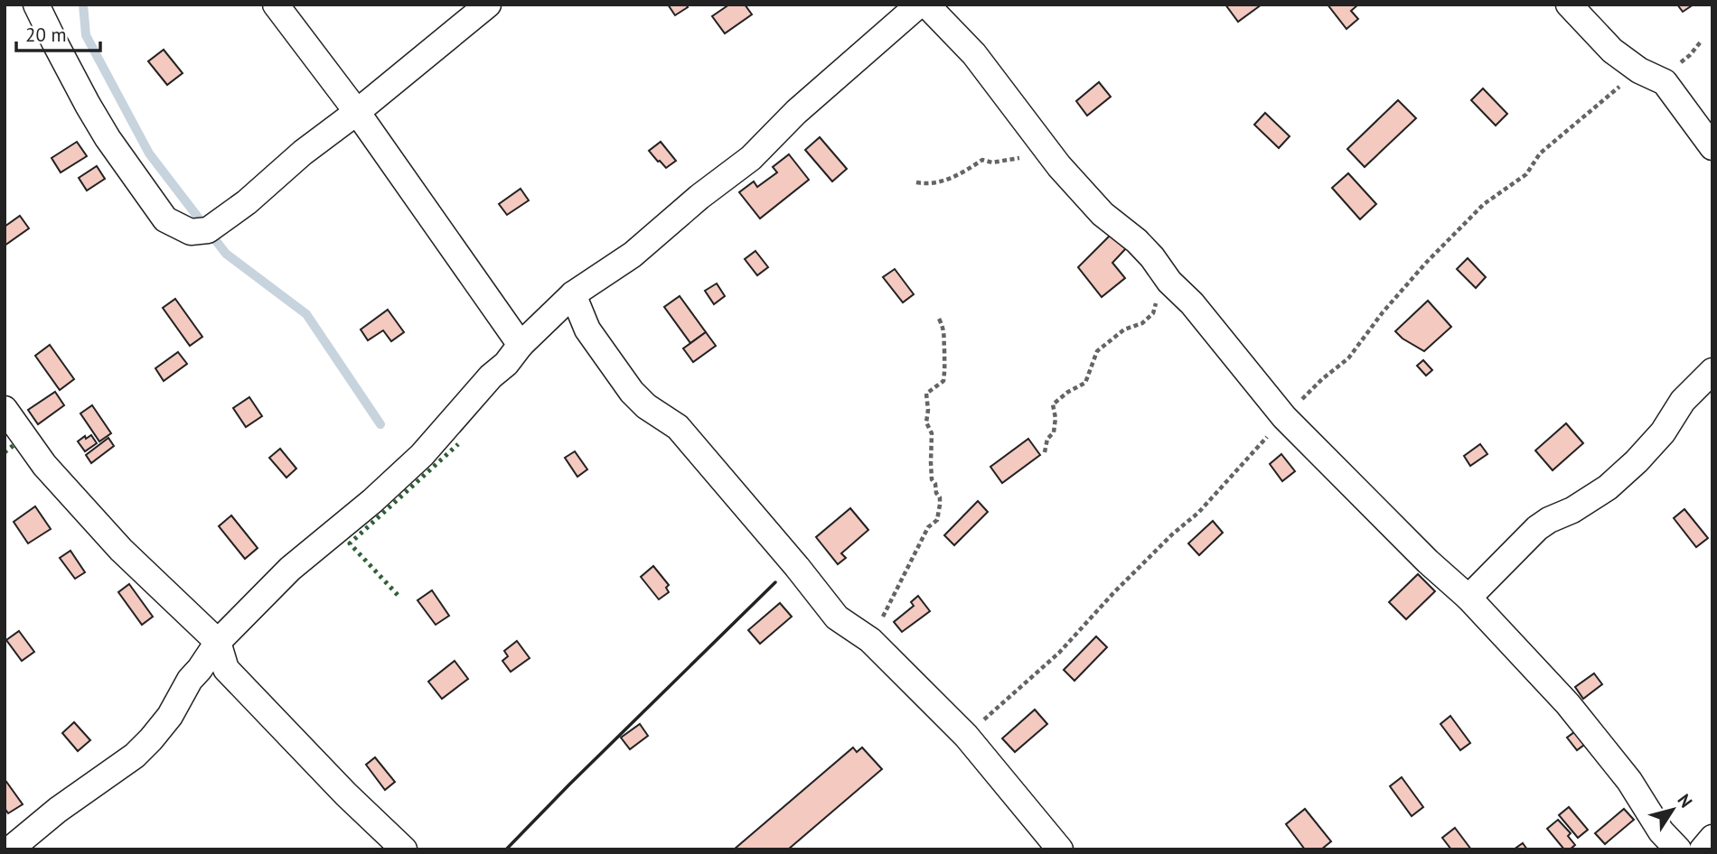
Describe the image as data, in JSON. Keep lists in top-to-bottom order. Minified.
{"scale_bar":"20 m","north":"top right"}
